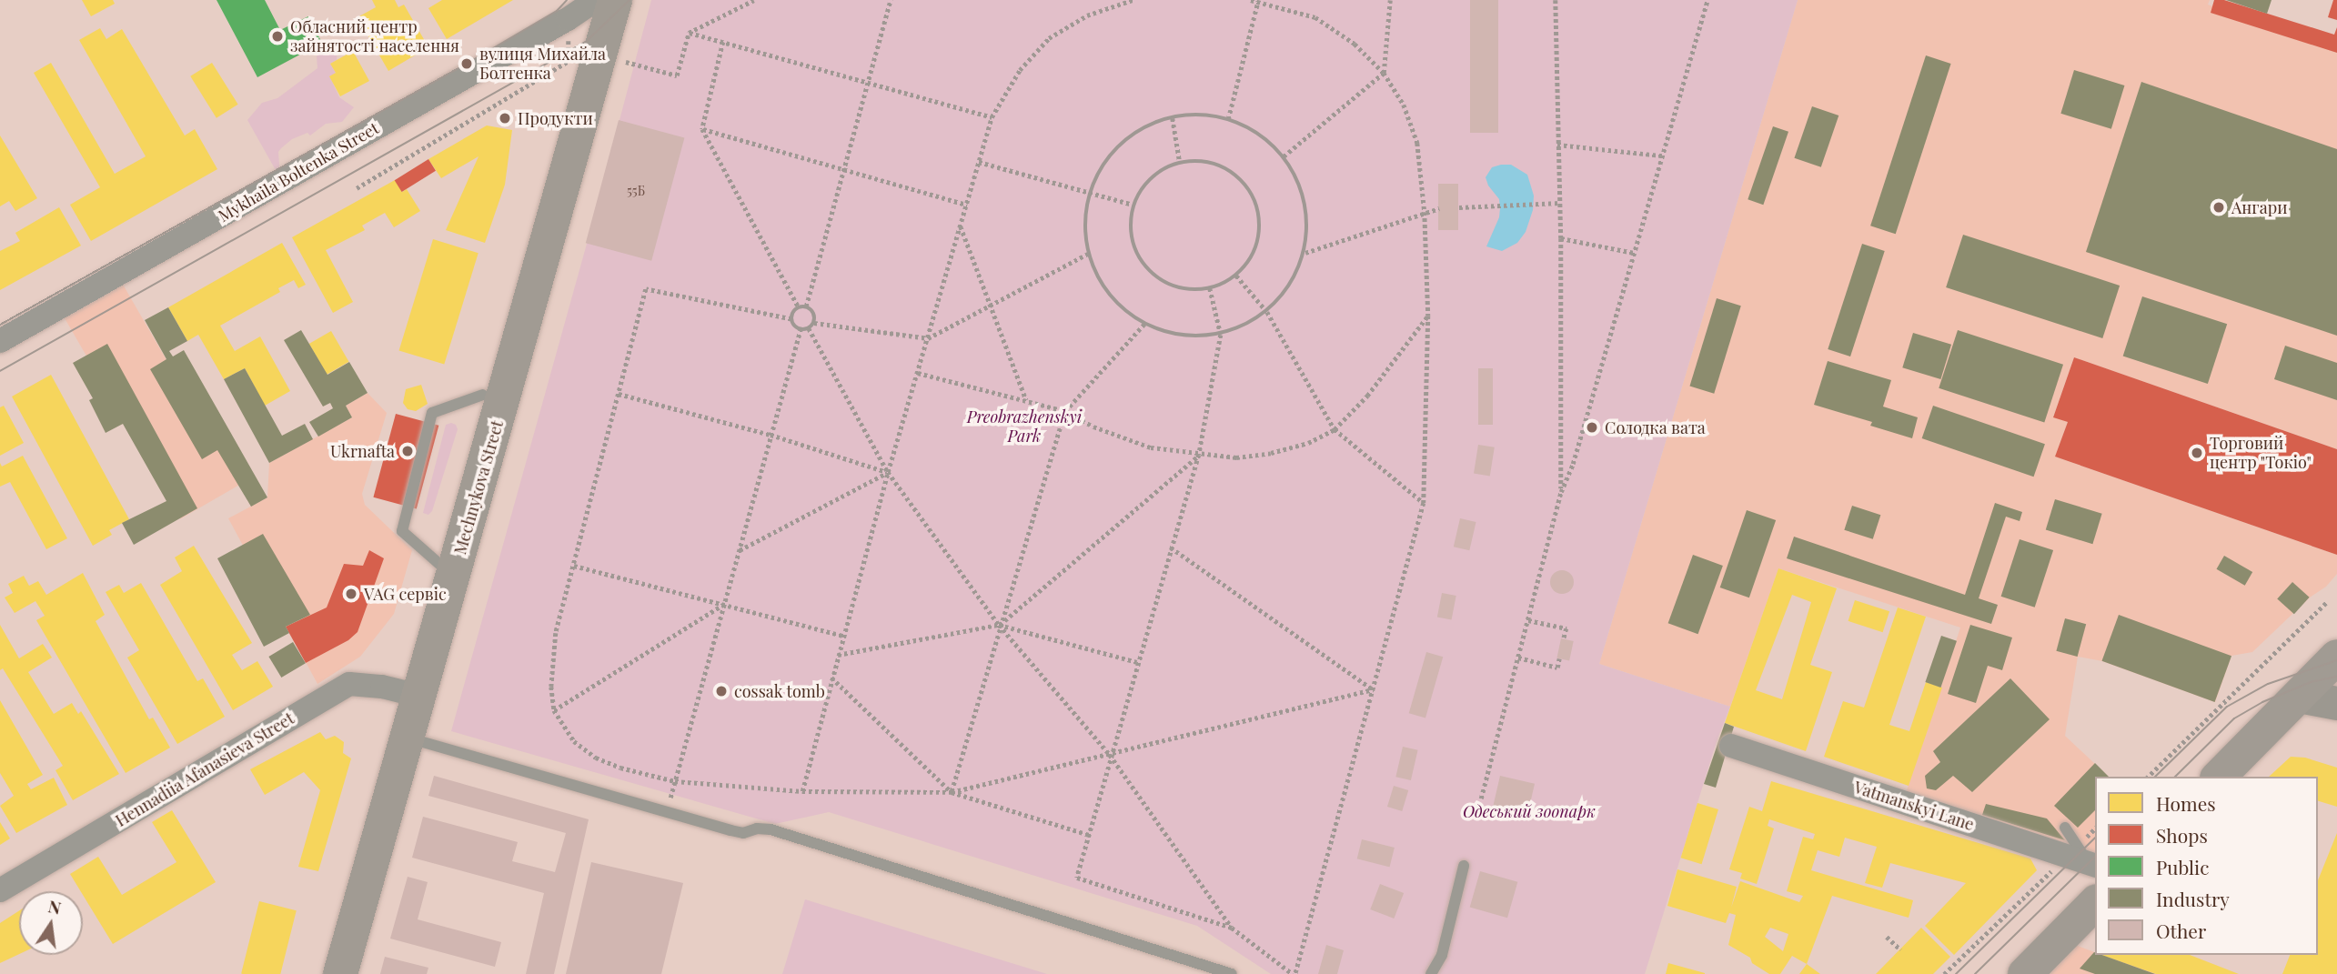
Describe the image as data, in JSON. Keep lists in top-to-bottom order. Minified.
{"streets":{"main road":["Mechnykova Street"],"street":["Mykhaila Boltenka Street","Hennadiia Afanasieva Street","Vatmanskyi Lane"]},"crossings":[["Mechnykova Street","Hennadiia Afanasieva Street"]],"parks":["Preobrazhenskyi Park","Одеський зоопарк"],"places":["Обласний центр зайнятості населення","вулиця Михайла Болтенка","Продукти","Ангари","Солодка вата","Ukrnafta","Торговий центр \"Токіо\"","VAG сервіс","cossak tomb"],"house_numbers":["55Б"],"legend":["Homes","Shops","Public","Industry","Other"],"north":"top"}
